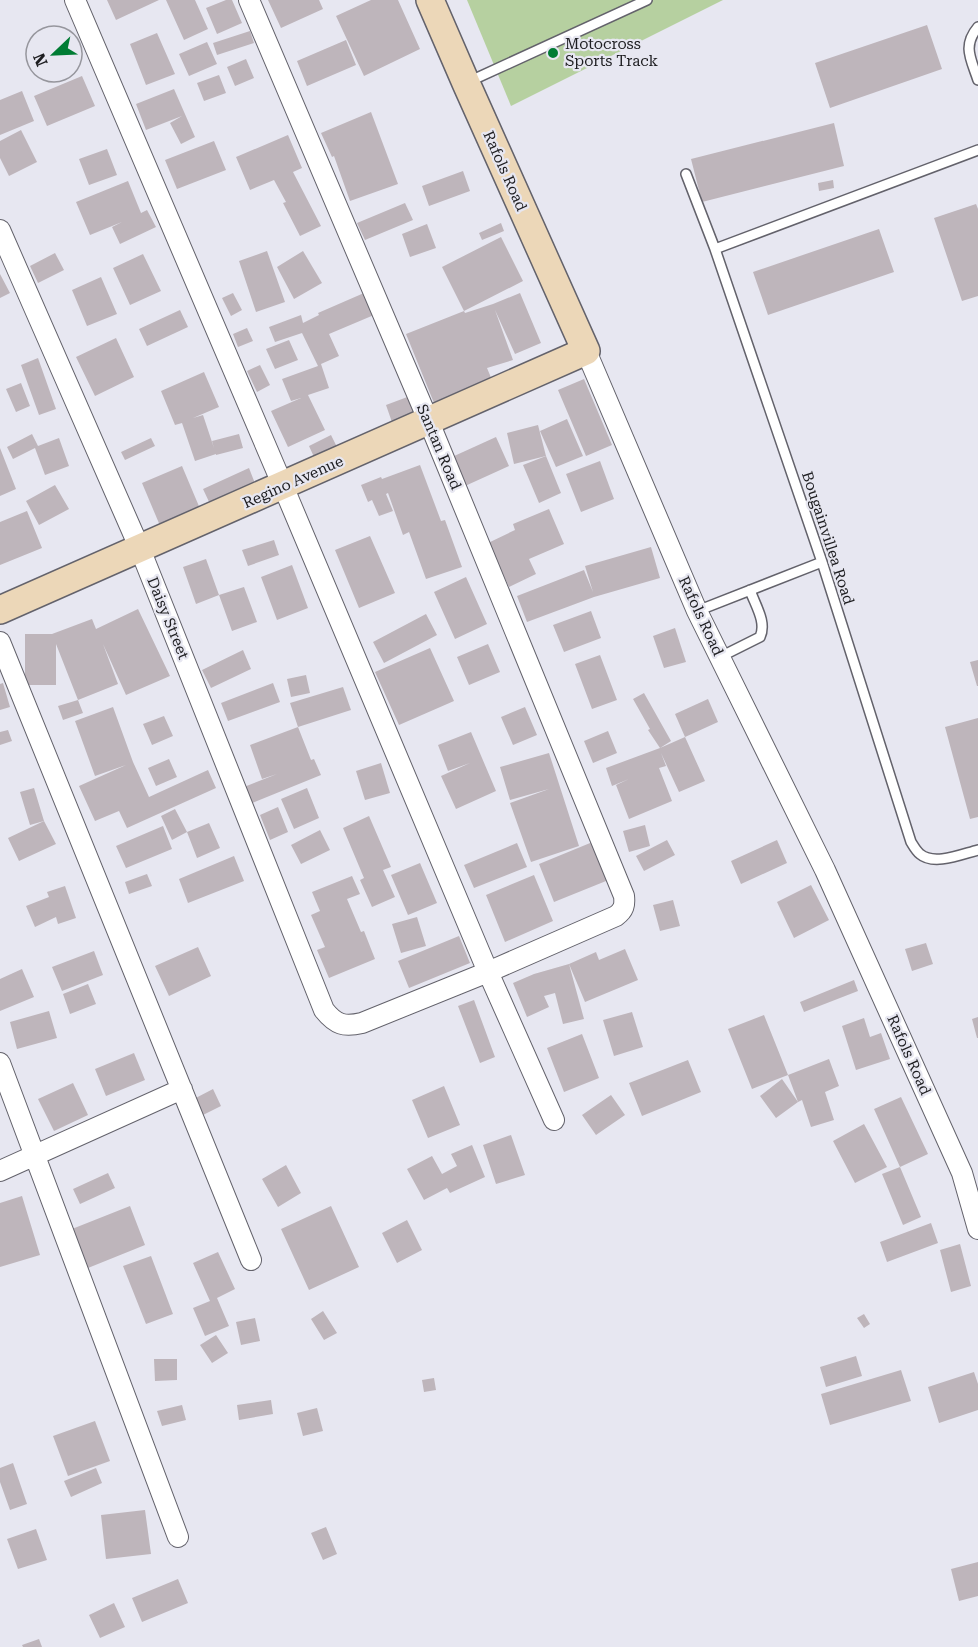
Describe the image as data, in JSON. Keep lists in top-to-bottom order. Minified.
{"streets":{"street":["Rafols Road","Santan Road","Regino Avenue","Daisy Street"],"lane":["Bougainvillea Road"]},"crossings":[["Rafols Road","Regino Avenue"],["Santan Road","Regino Avenue"],["Santan Road","Daisy Street"],["Regino Avenue","Daisy Street"]],"places":["Motocross Sports Track"],"north":"bottom left"}
